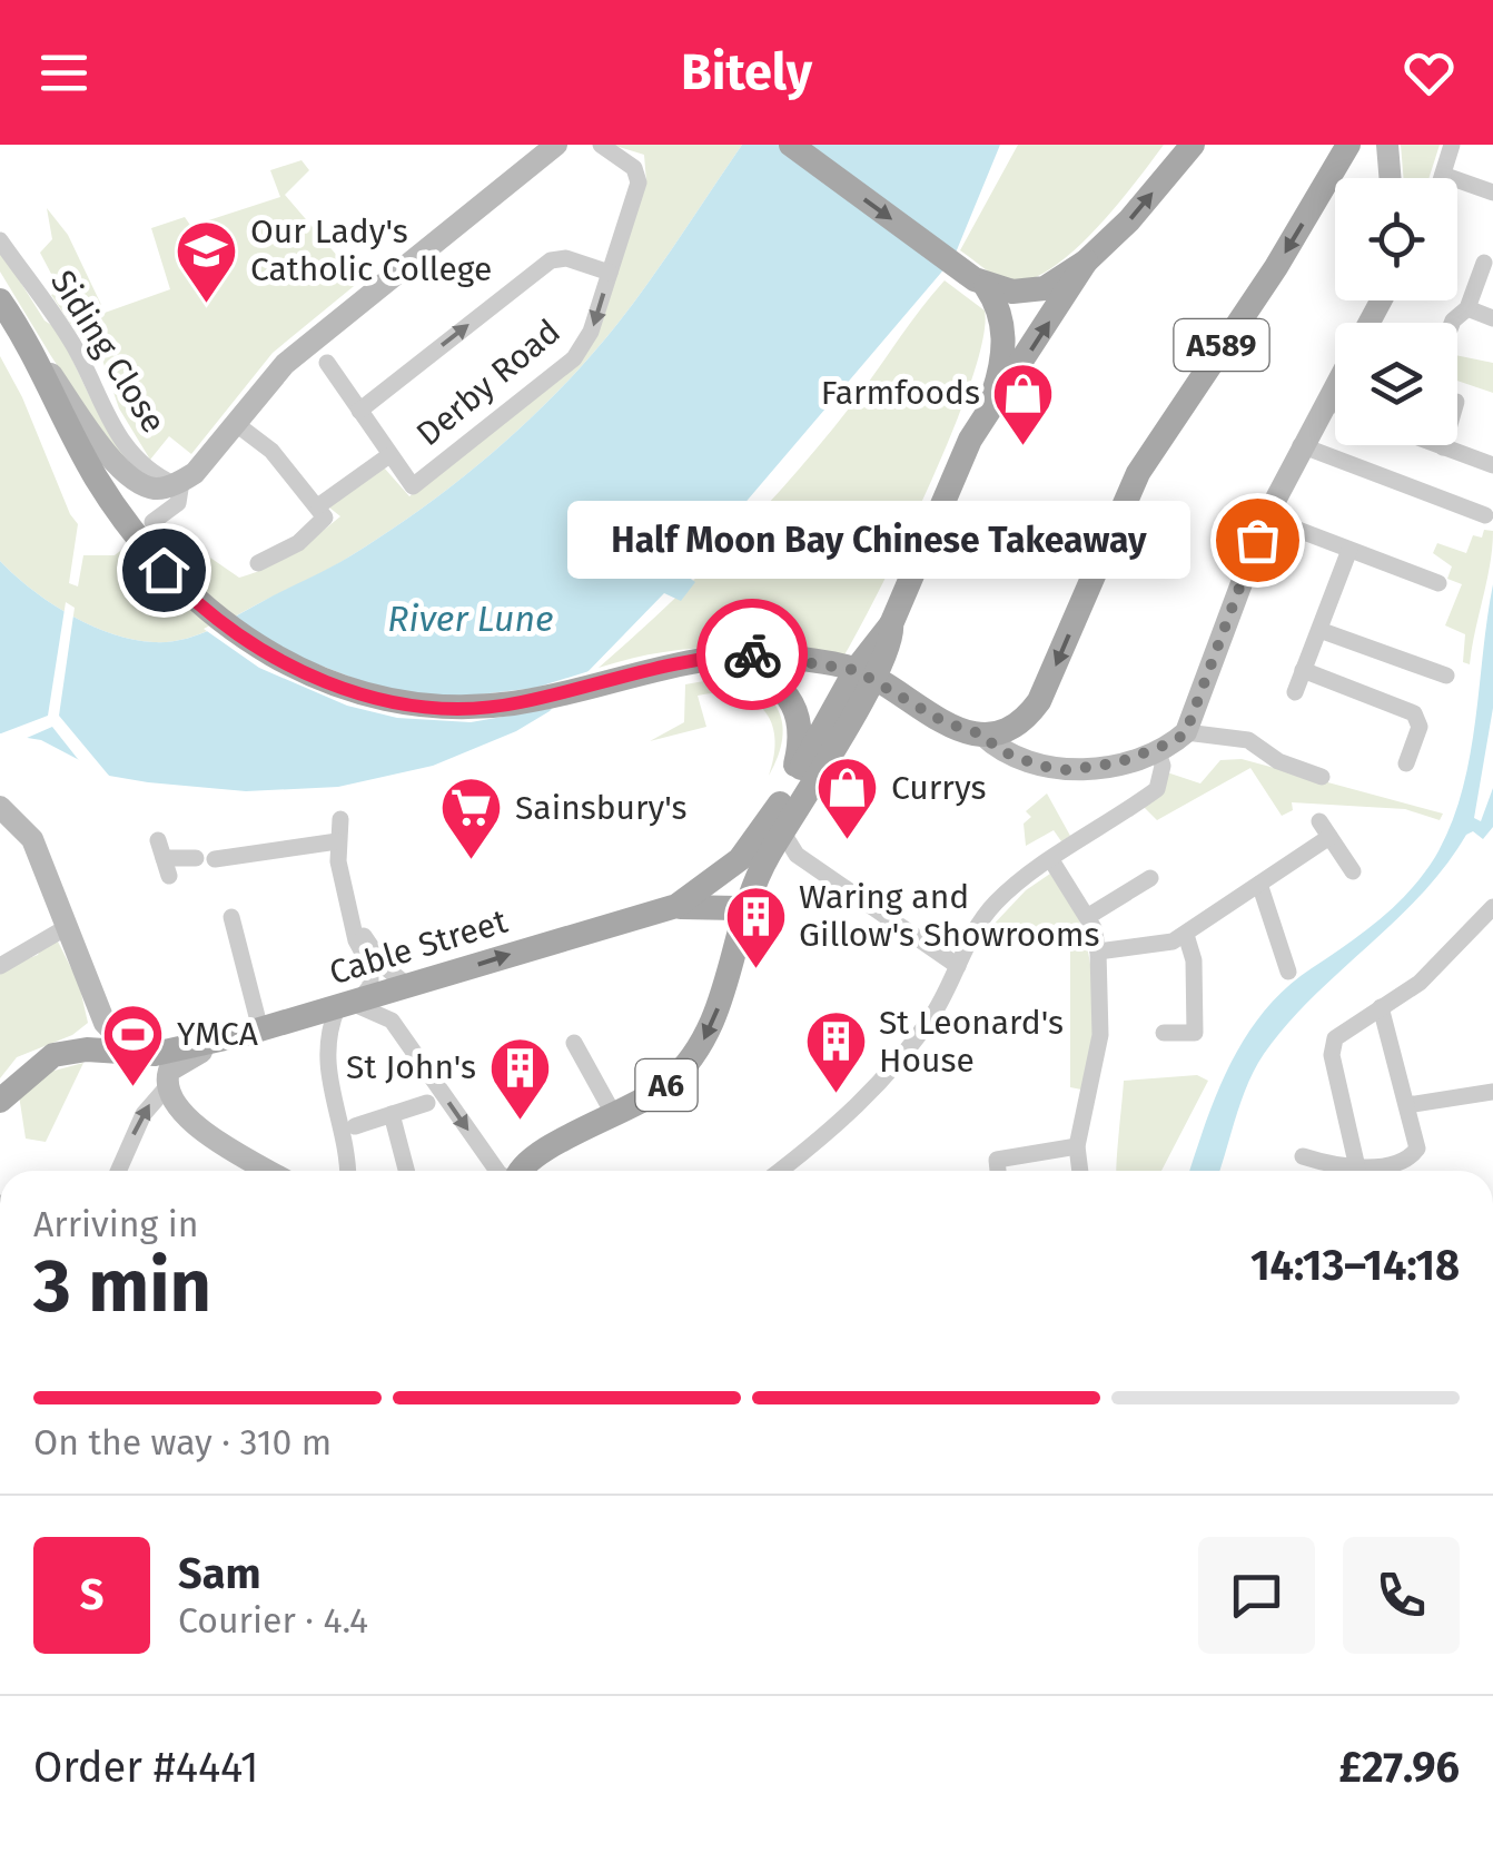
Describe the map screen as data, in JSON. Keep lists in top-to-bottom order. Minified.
{"streets":{"main road":["A589","Cable Street","A6"],"street":["Siding Close","Derby Road"]},"crossings":[["Cable Street","A6"]],"water":["River Lune"],"places":{"school or university":["Our Lady's Catholic College"],"shop":["Farmfoods","Currys"],"other":["Half Moon Bay Chinese Takeaway"],"supermarket":["Sainsbury's"],"building":["Waring and Gillow's Showrooms","St Leonard's House","St John's"],"sports":["YMCA"]},"page":{"header":"Bitely","bubble":"Half Moon Bay Chinese Takeaway","heading":["3 min","Arriving in","14:13–14:18"],"panel":["Sam","Courier · 4.4","Order #4441","£27.96"],"bar":"On the way · 310 m","round":"S"}}
